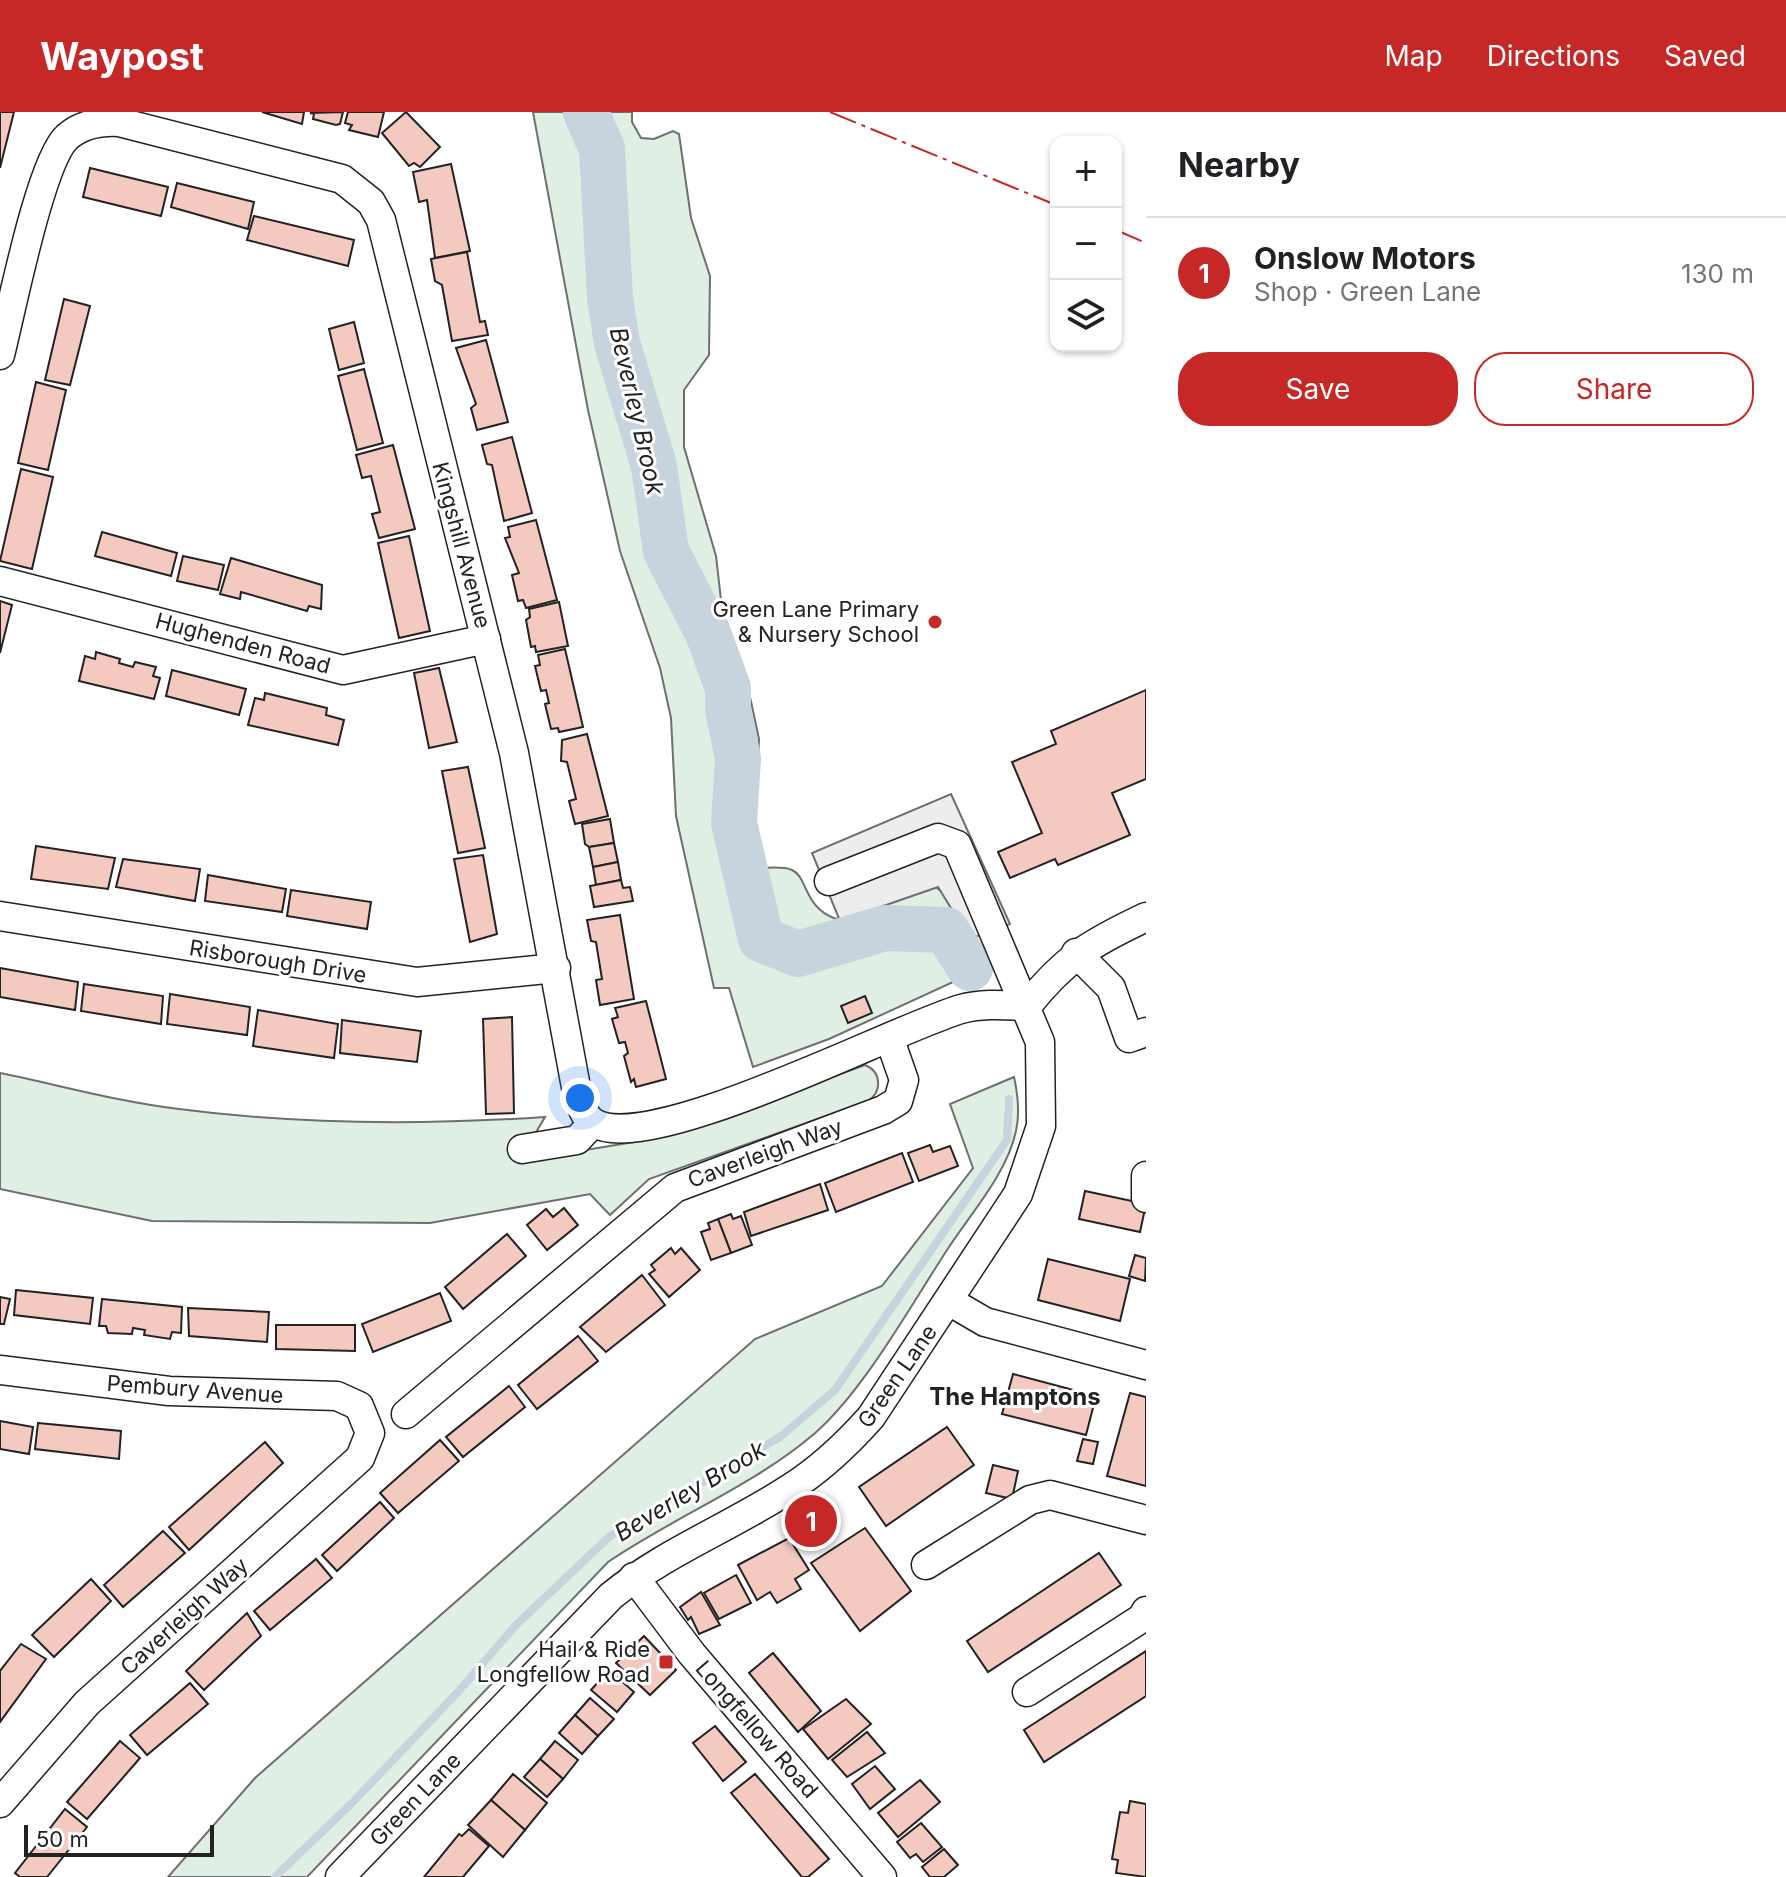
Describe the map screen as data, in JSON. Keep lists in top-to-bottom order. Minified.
{"streets":{"street":["Kingshill Avenue","Hughenden Road","Risborough Drive","Caverleigh Way","Green Lane","Pembury Avenue","Longfellow Road"]},"crossings":[["Kingshill Avenue","Hughenden Road"],["Kingshill Avenue","Risborough Drive"],["Caverleigh Way","Pembury Avenue"],["Green Lane","Longfellow Road"]],"districts":["The Hamptons"],"water":["Beverley Brook"],"places":{"other":["Green Lane Primary & Nursery School"],"transit":["Hail & Ride Longfellow Road"]},"scale_bar":"50 m","page":{"header":"Waypost","nav":["Map","Directions","Saved"],"heading":"Nearby","map_buttons":["+","−"],"list":[{"mark":"1","name":"Onslow Motors","note":"Shop · Green Lane","value":"130 m"}],"buttons":["Save","Share"],"pins":"1","scale":"50 m"}}
